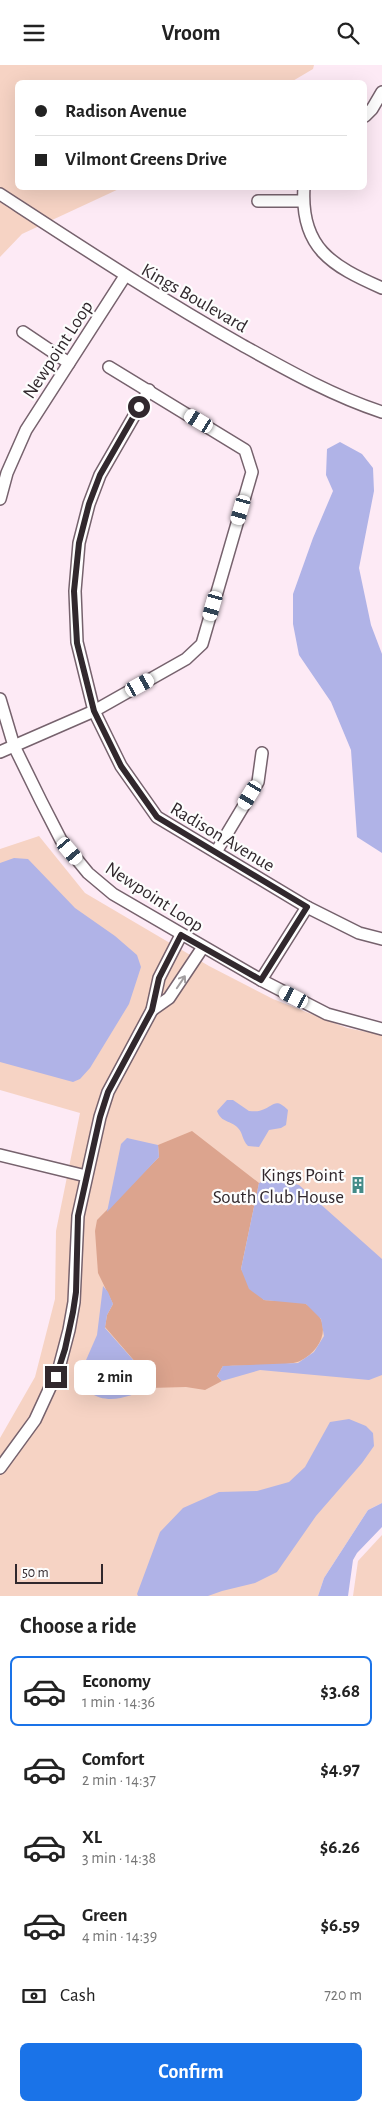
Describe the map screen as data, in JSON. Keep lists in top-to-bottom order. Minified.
{"streets":{"street":["Kings Boulevard","Newpoint Loop","Radison Avenue"]},"crossings":[["Kings Boulevard","Newpoint Loop"]],"places":{"building":["Kings Point South Club House"]},"scale_bar":"50 m","page":{"header":"Vroom","banner":["Radison Avenue","Vilmont Greens Drive"],"bubble":"2 min","scale":"50 m","heading":"Choose a ride","list":[{"name":"Economy","note":"1 min · 14:36","value":"$3.68"},{"name":"Comfort","note":"2 min · 14:37","value":"$4.97"},{"name":"XL","note":"3 min · 14:38","value":"$6.26"},{"name":"Green","note":"4 min · 14:39","value":"$6.59"}],"pay":["Cash","720 m"],"buttons":"Confirm"}}
